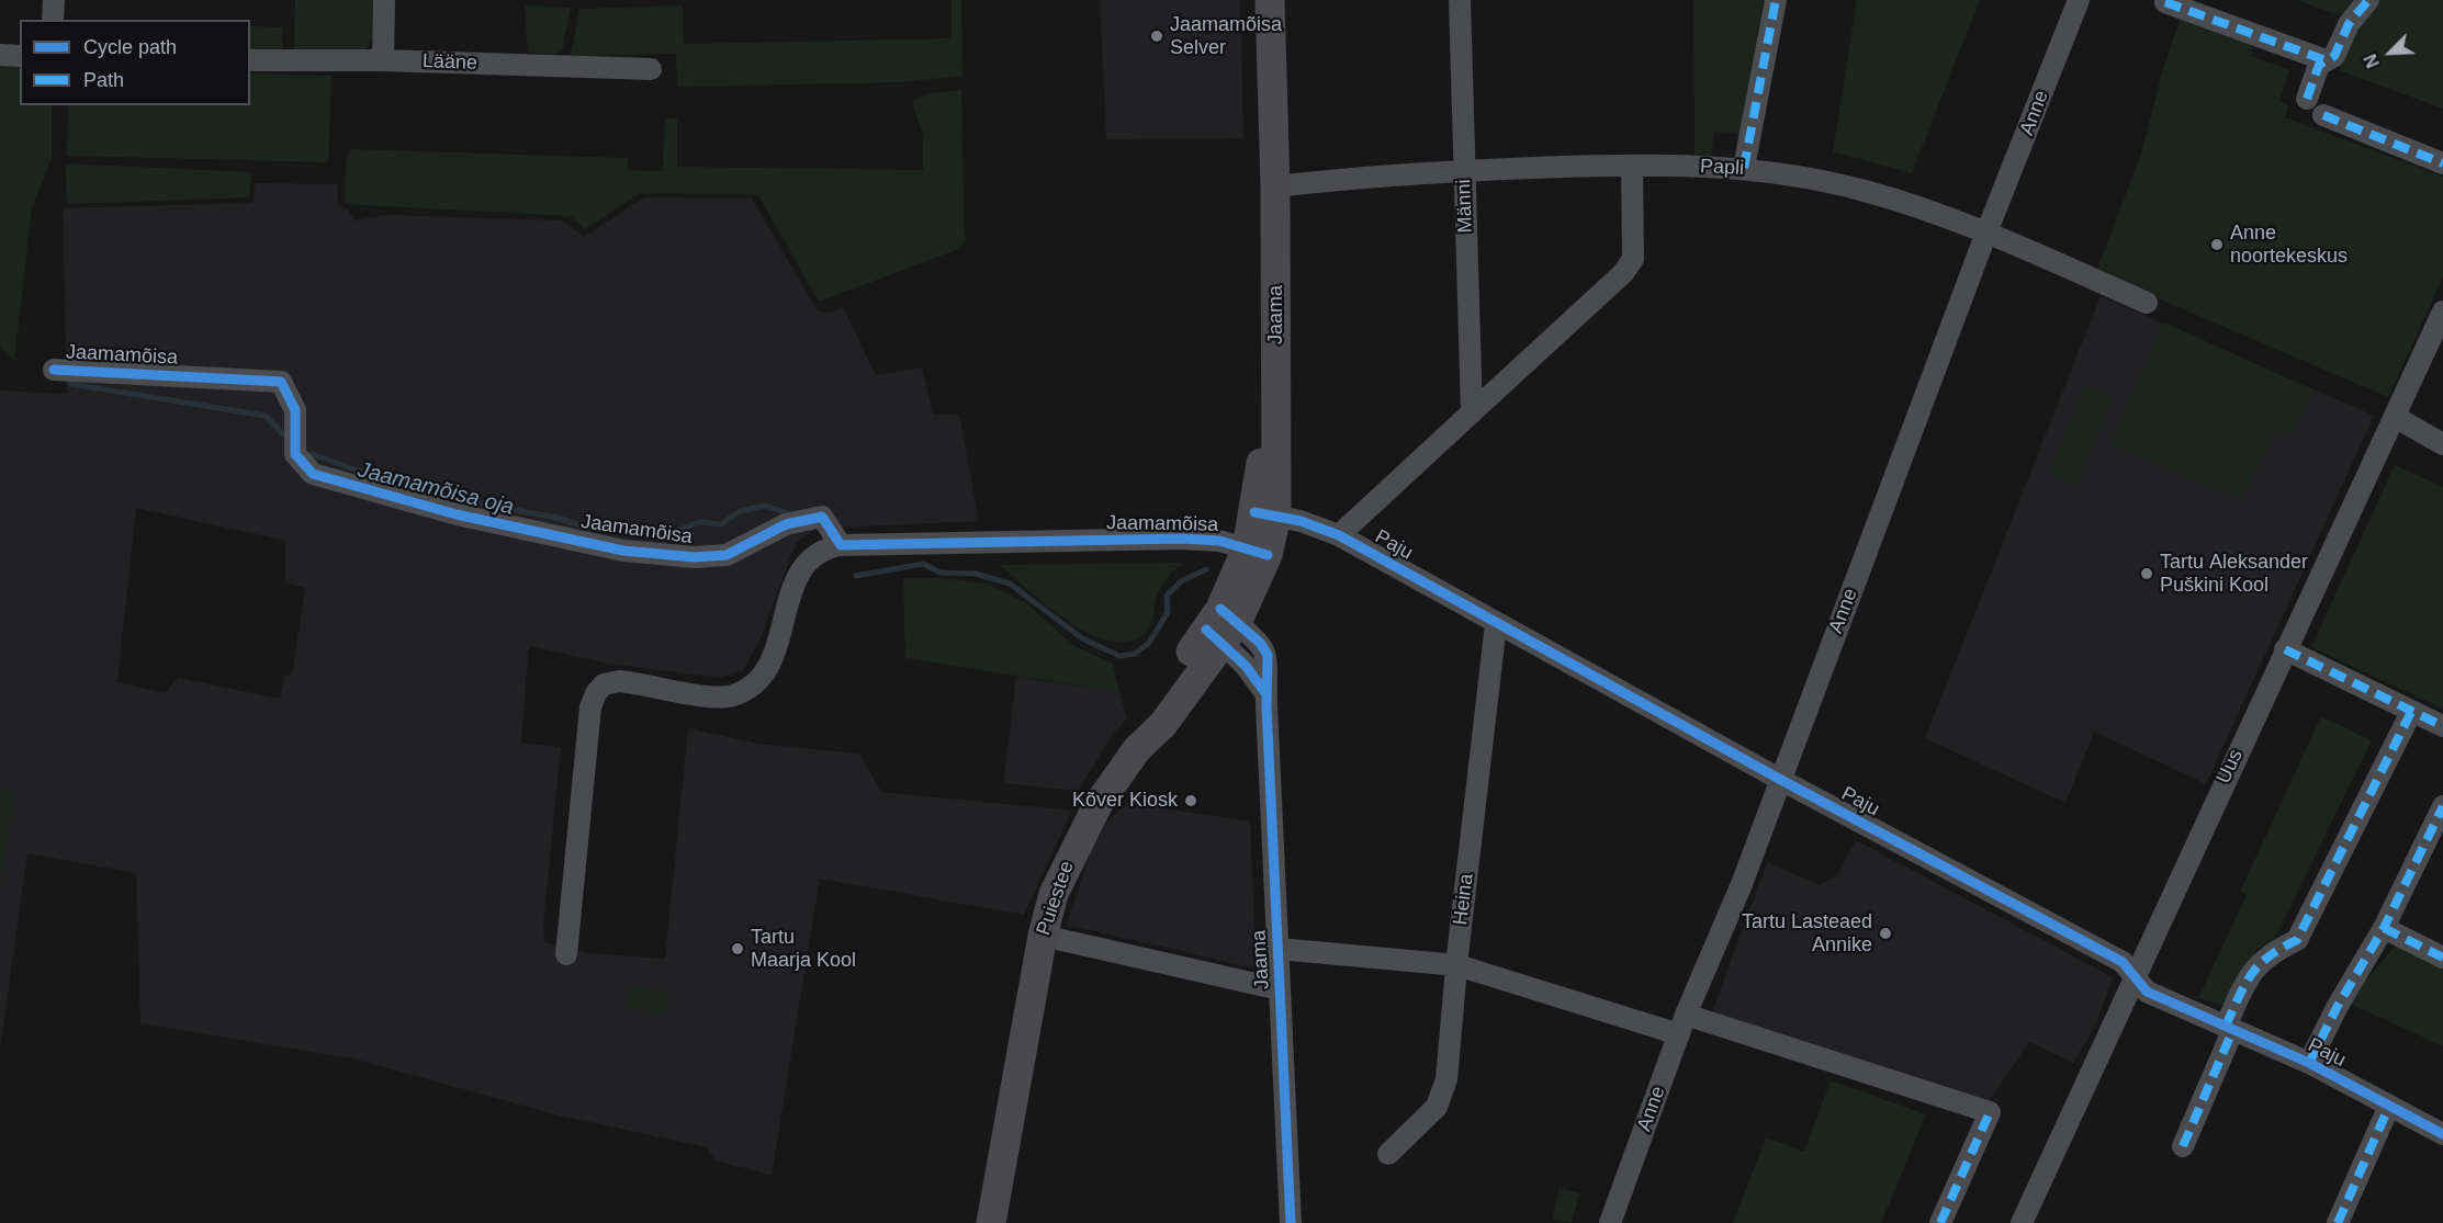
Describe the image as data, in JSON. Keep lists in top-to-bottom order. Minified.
{"streets":{"main road":["Jaama","Puiestee"],"street":["Lääne","Anne","Papli","Männi","Jaamamõisa","Paju","Uus","Heina"]},"crossings":[["Anne","Papli"],["Anne","Paju"],["Papli","Männi"],["Papli","Jaama"],["Jaama","Jaamamõisa"],["Jaama","Paju"],["Jaama","Puiestee"],["Paju","Uus"],["Paju","Heina"]],"water":["Jaamamõisa oja"],"places":["Jaamamõisa Selver","Anne noortekeskus","Tartu Aleksander Puškini Kool","Kõver Kiosk","Tartu Lasteaed Annike","Tartu Maarja Kool"],"legend":["Cycle path","Path"],"north":"bottom left"}
